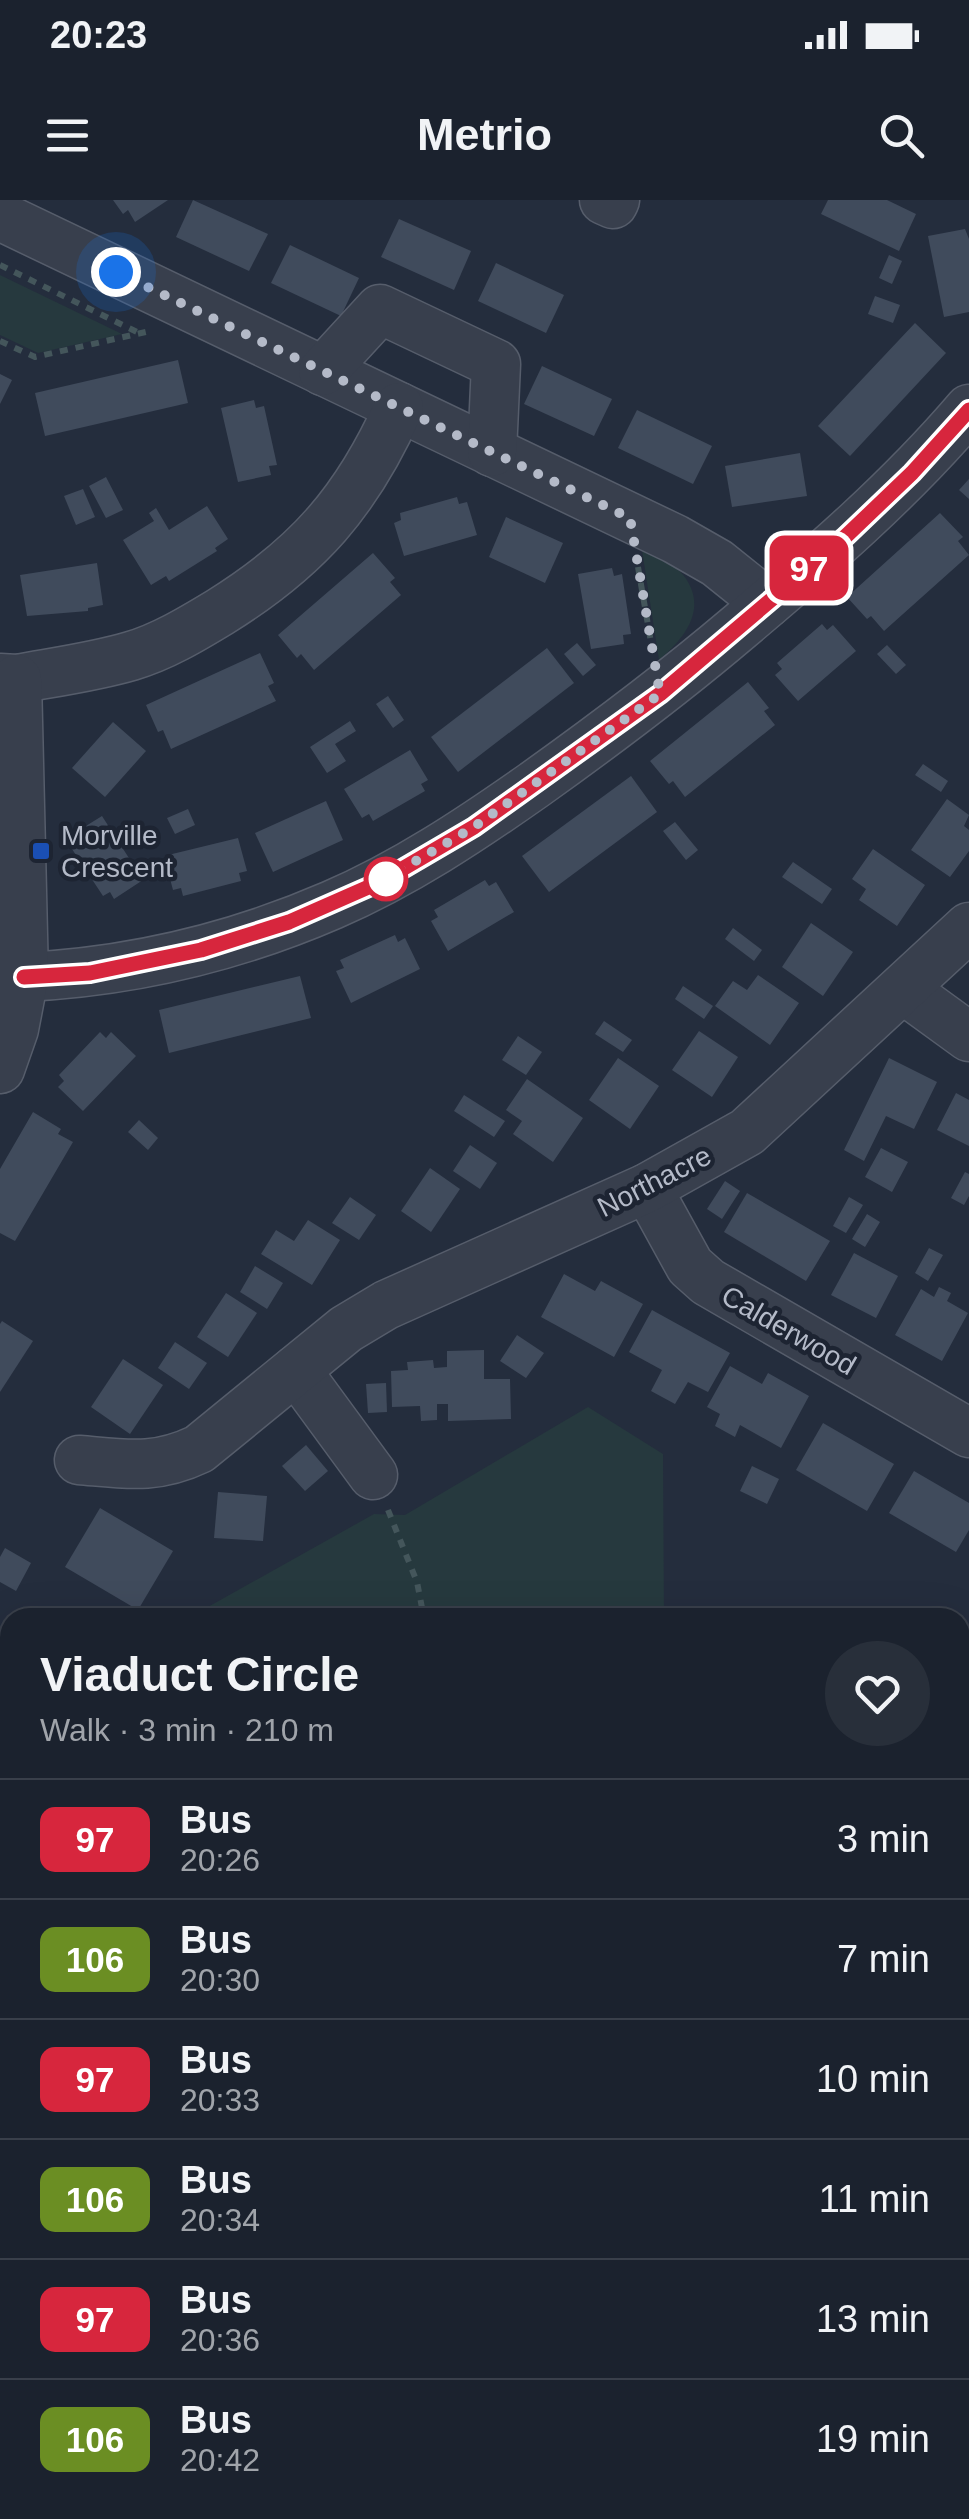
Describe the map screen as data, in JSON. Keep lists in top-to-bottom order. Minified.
{"streets":{"street":["Northacre","Calderwood"]},"crossings":[["Northacre","Calderwood"]],"places":{"transit":["Morville Crescent"]},"lines":["bus line 97"],"page":{"status":"20:23","header":"Metrio","on_map":"97","heading":["Viaduct Circle","Walk · 3 min · 210 m"],"list":[{"mark":"97","name":"Bus","note":"20:26","value":"3 min"},{"mark":"106","name":"Bus","note":"20:30","value":"7 min"},{"mark":"97","name":"Bus","note":"20:33","value":"10 min"},{"mark":"106","name":"Bus","note":"20:34","value":"11 min"},{"mark":"97","name":"Bus","note":"20:36","value":"13 min"},{"mark":"106","name":"Bus","note":"20:42","value":"19 min"}]}}
